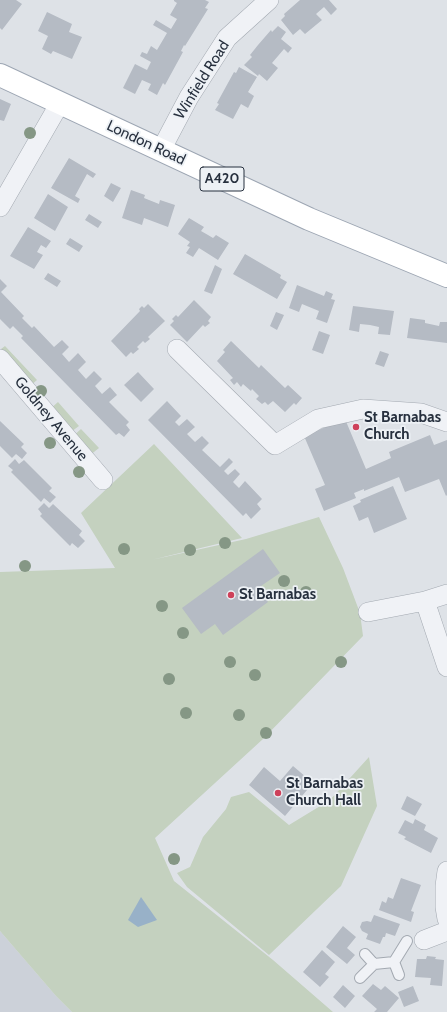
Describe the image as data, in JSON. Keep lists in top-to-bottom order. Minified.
{"streets":{"main road":["London Road","A420"],"street":["Winfield Road","Goldney Avenue"]},"crossings":[["Winfield Road","London Road"]],"places":["St Barnabas Church","St Barnabas","St Barnabas Church Hall"]}
